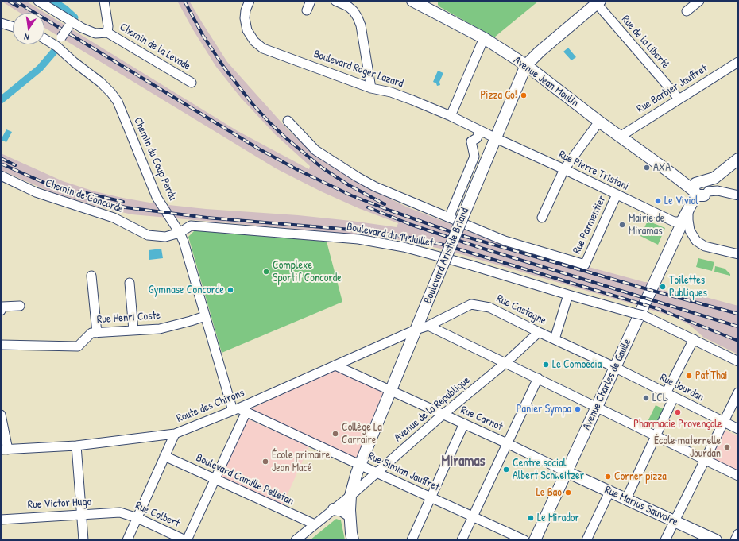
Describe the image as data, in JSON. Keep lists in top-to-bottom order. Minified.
{"streets":{"main road":["Avenue Jean Moulin","Boulevard Aristide Briand","Avenue Charles de Gaulle","Rue Marius Sauvaire"],"street":["Rue de la Liberté","Chemin de la Levade","Boulevard Roger Lazard","Rue Barbier Jauffret","Chemin du Coup Perdu","Rue Pierre Tristani","Chemin de Concorde","Rue Parmentier","Boulevard du 14 Juillet","Rue Castagne","Rue Henri Coste","Rue Jourdan","Route des Chirons","Avenue de la République","Rue Carnot","Rue Simian Jauffret","Boulevard Camille Pelletan","Rue Victor Hugo","Rue Colbert"]},"crossings":[["Rue de la Liberté","Rue Barbier Jauffret"],["Rue de la Liberté","Boulevard Aristide Briand"],["Boulevard Roger Lazard","Rue Pierre Tristani"],["Boulevard Roger Lazard","Boulevard Aristide Briand"],["Avenue Jean Moulin","Rue Barbier Jauffret"],["Avenue Jean Moulin","Boulevard Aristide Briand"],["Chemin du Coup Perdu","Chemin de Concorde"],["Chemin du Coup Perdu","Boulevard du 14 Juillet"],["Chemin du Coup Perdu","Rue Henri Coste"],["Chemin du Coup Perdu","Route des Chirons"],["Chemin du Coup Perdu","Rue Simian Jauffret"],["Rue Pierre Tristani","Rue Parmentier"],["Rue Pierre Tristani","Boulevard Aristide Briand"],["Rue Pierre Tristani","Avenue Charles de Gaulle"],["Chemin de Concorde","Boulevard du 14 Juillet"],["Boulevard Aristide Briand","Rue Castagne"],["Boulevard Aristide Briand","Route des Chirons"],["Boulevard Aristide Briand","Avenue de la République"],["Boulevard Aristide Briand","Rue Carnot"],["Boulevard Aristide Briand","Rue Simian Jauffret"],["Rue Castagne","Avenue Charles de Gaulle"],["Rue Castagne","Rue Jourdan"],["Rue Castagne","Route des Chirons"],["Rue Castagne","Avenue de la République"],["Avenue Charles de Gaulle","Rue Jourdan"],["Avenue Charles de Gaulle","Rue Carnot"],["Avenue Charles de Gaulle","Rue Marius Sauvaire"],["Route des Chirons","Rue Carnot"],["Route des Chirons","Rue Simian Jauffret"],["Avenue de la République","Rue Carnot"],["Avenue de la République","Rue Simian Jauffret"],["Avenue de la République","Boulevard Camille Pelletan"],["Rue Carnot","Rue Marius Sauvaire"],["Rue Victor Hugo","Rue Colbert"]],"districts":["Miramas"],"places":["Pizza Go!","AXA","Le Vivial","Mairie de Miramas","Complexe Sportif Concorde","Toilettes Publiques","Gymnase Concorde","Le Comoedia","Pat'Thai","LCL","Panier Sympa","Pharmacie Provençale","Collège La Carraire","École maternelle Jourdan","École primaire Jean Macé","Centre social Albert Schweitzer","Corner pizza","Le Bao","Le Mirador"],"north":"bottom"}
